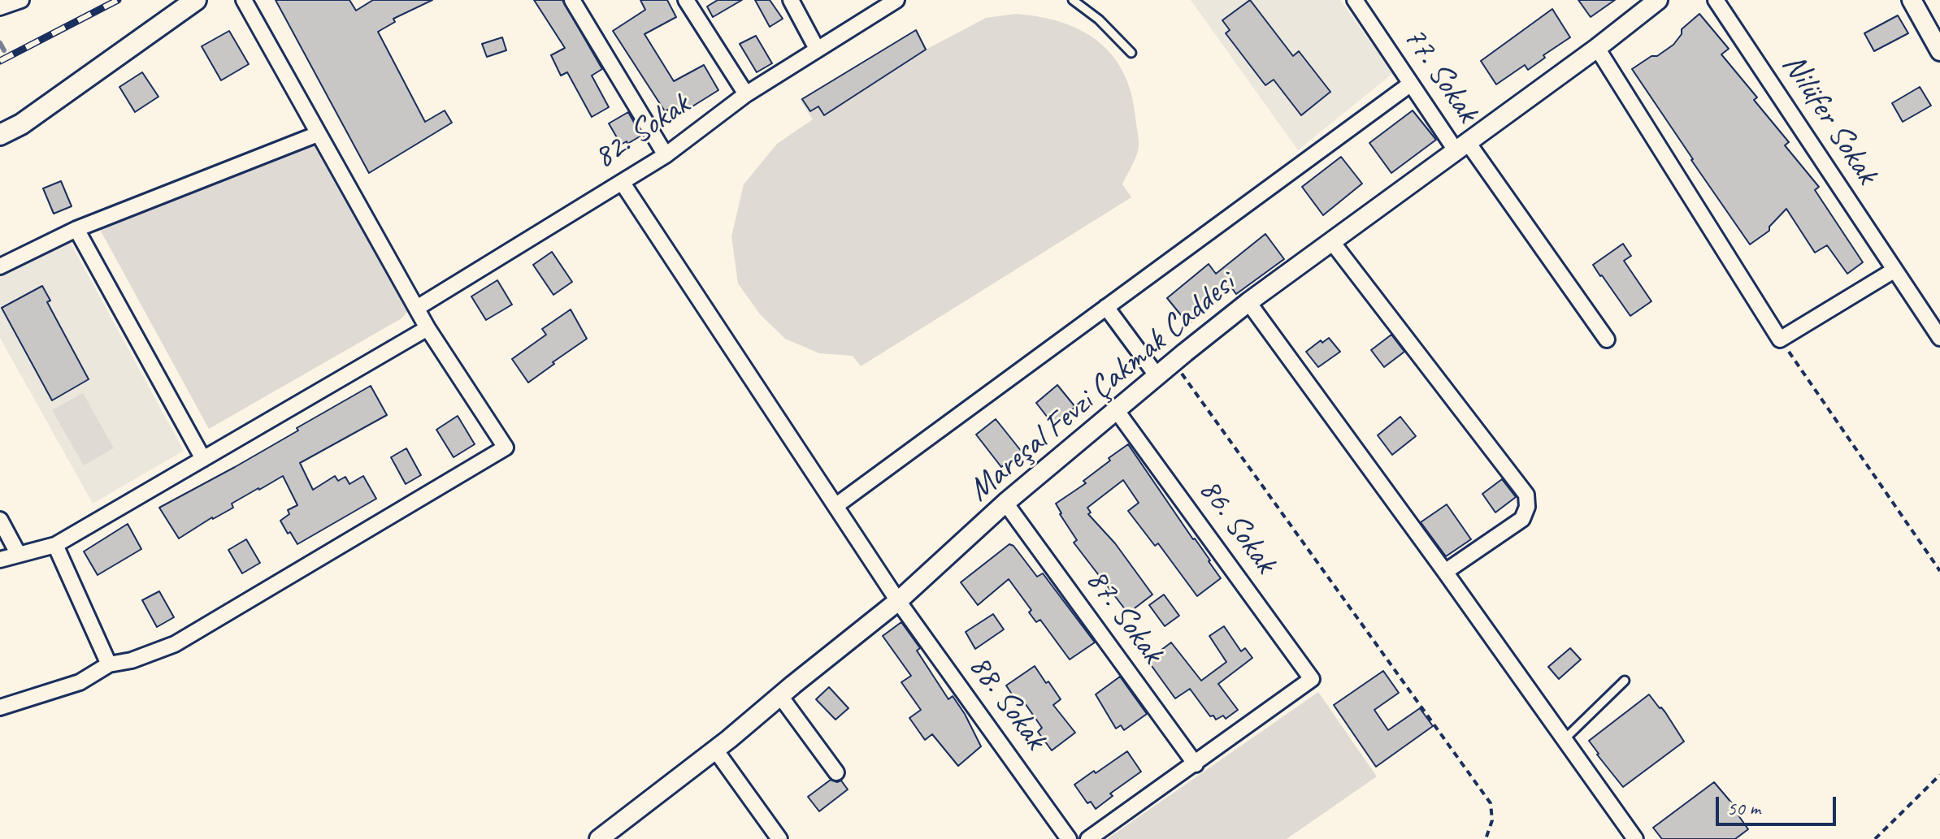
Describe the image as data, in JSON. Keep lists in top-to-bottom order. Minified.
{"streets":{"street":["77. Sokak","Nilüfer Sokak","82. Sokak","Mareşal Fevzi Çakmak Caddesi","86. Sokak","87. Sokak","88. Sokak"]},"crossings":[["77. Sokak","Mareşal Fevzi Çakmak Caddesi"],["82. Sokak","88. Sokak"],["Mareşal Fevzi Çakmak Caddesi","86. Sokak"],["Mareşal Fevzi Çakmak Caddesi","87. Sokak"],["Mareşal Fevzi Çakmak Caddesi","88. Sokak"],["86. Sokak","87. Sokak"]],"scale_bar":"50 m"}
